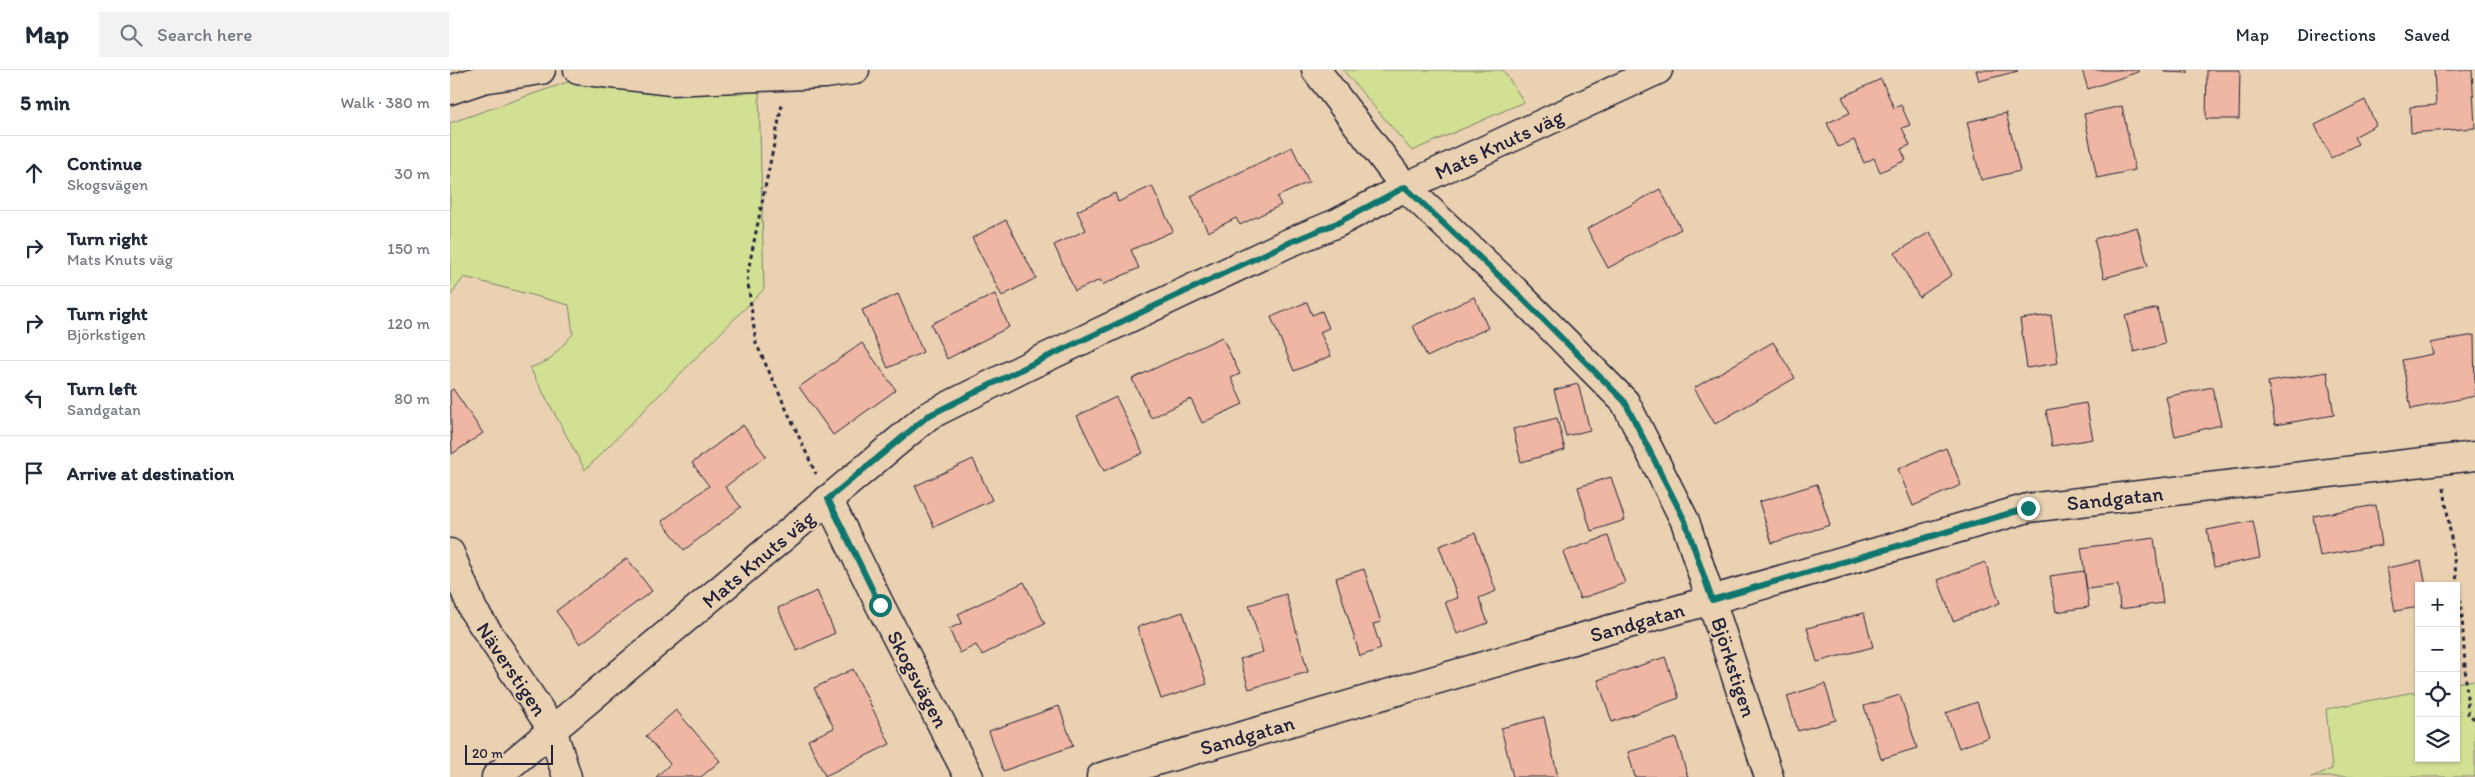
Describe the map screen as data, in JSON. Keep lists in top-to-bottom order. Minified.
{"streets":{"street":["Mats Knuts väg","Sandgatan","Björkstigen","Näverstigen","Skogsvägen"]},"crossings":[["Mats Knuts väg","Björkstigen"],["Mats Knuts väg","Näverstigen"],["Mats Knuts väg","Skogsvägen"],["Sandgatan","Björkstigen"]],"scale_bar":"20 m","page":{"header":"Map","search":"Search here","nav":["Map","Directions","Saved"],"heading":["5 min","Walk · 380 m"],"list":[["Continue","Skogsvägen","30 m"],["Turn right","Mats Knuts väg","150 m"],["Turn right","Björkstigen","120 m"],["Turn left","Sandgatan","80 m"],"Arrive at destination"],"map_buttons":["+","−"],"scale":"20 m"}}
